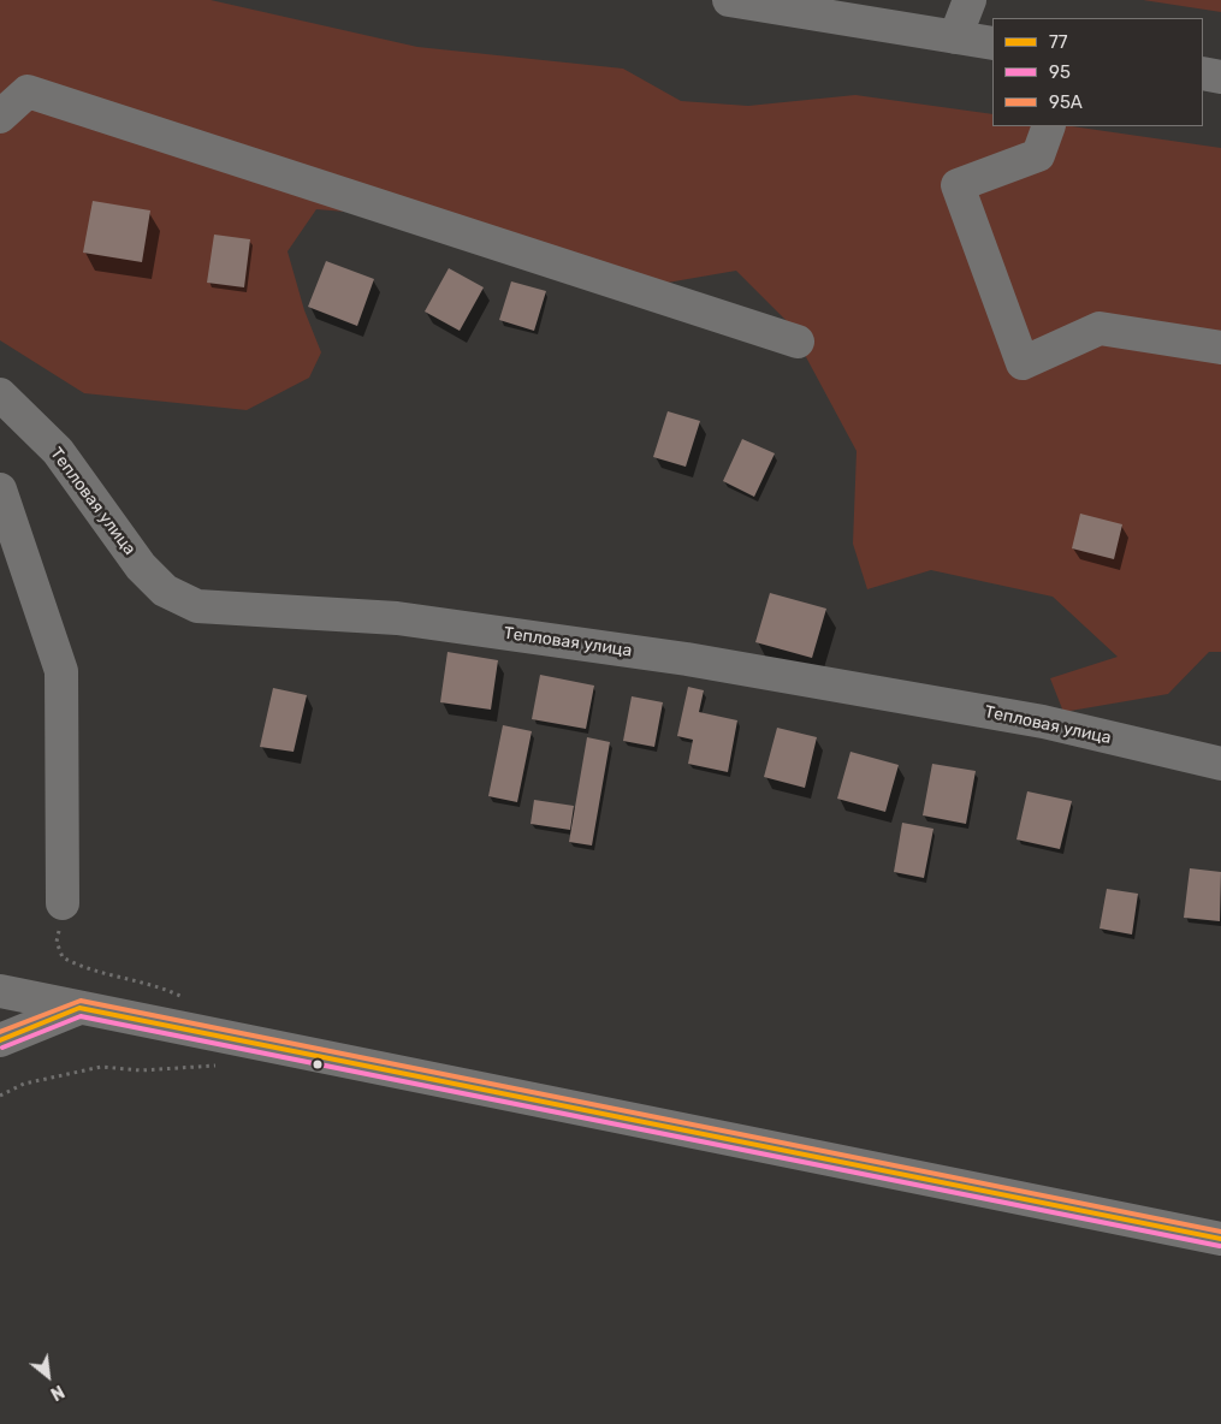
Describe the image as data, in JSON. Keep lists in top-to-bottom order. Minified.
{"streets":{"street":["Тепловая улица"]},"lines":["transit line 95А","transit line 77","transit line 95"],"legend":["77","95","95А"],"north":"bottom right"}
